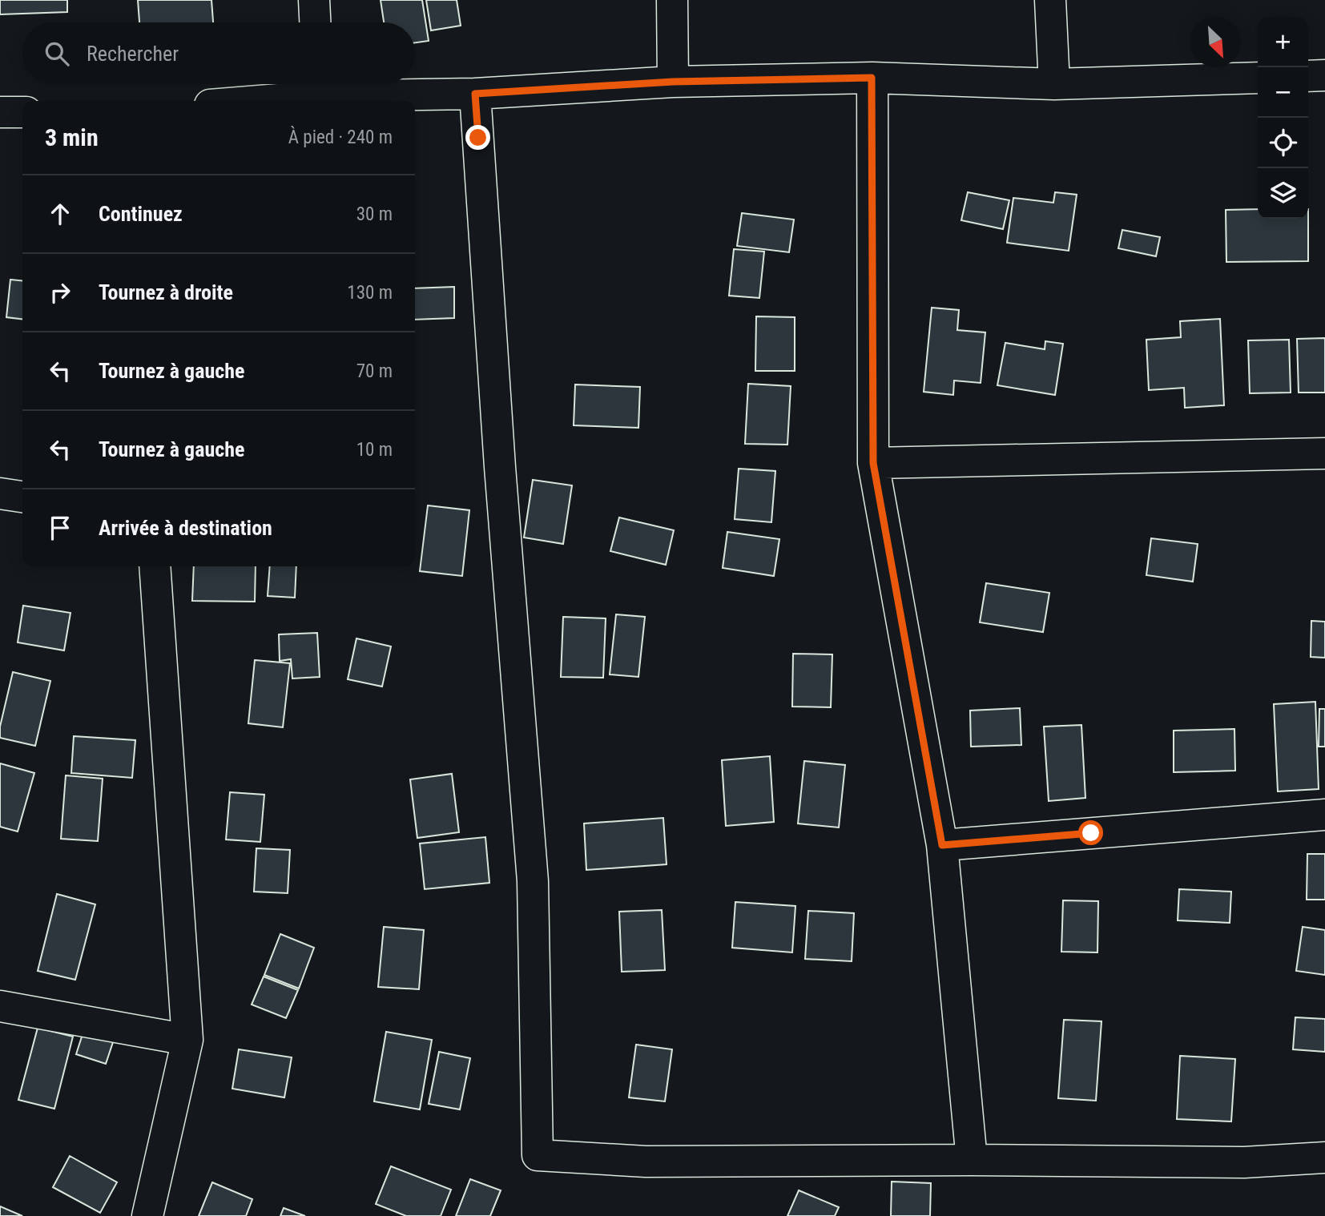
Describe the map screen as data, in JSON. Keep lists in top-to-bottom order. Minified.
{"north":"bottom right","page":{"map_buttons":["+","−"],"search":"Rechercher","heading":["3 min","À pied · 240 m"],"list":[["Continuez","30 m"],["Tournez à droite","130 m"],["Tournez à gauche","70 m"],["Tournez à gauche","10 m"],"Arrivée à destination"]}}
